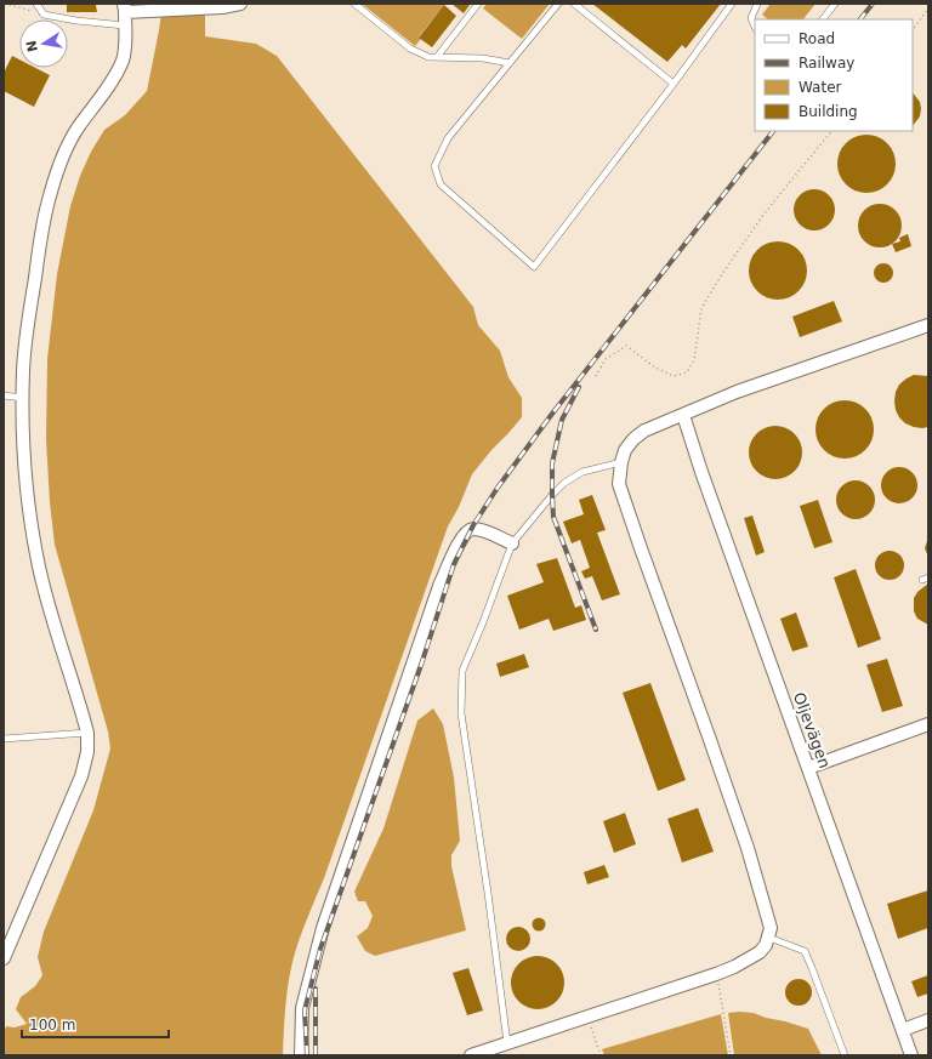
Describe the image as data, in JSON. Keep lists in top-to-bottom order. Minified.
{"streets":{"street":["Oljevägen"]},"legend":["Road","Railway","Water","Building"],"scale_bar":"100 m","north":"left"}
